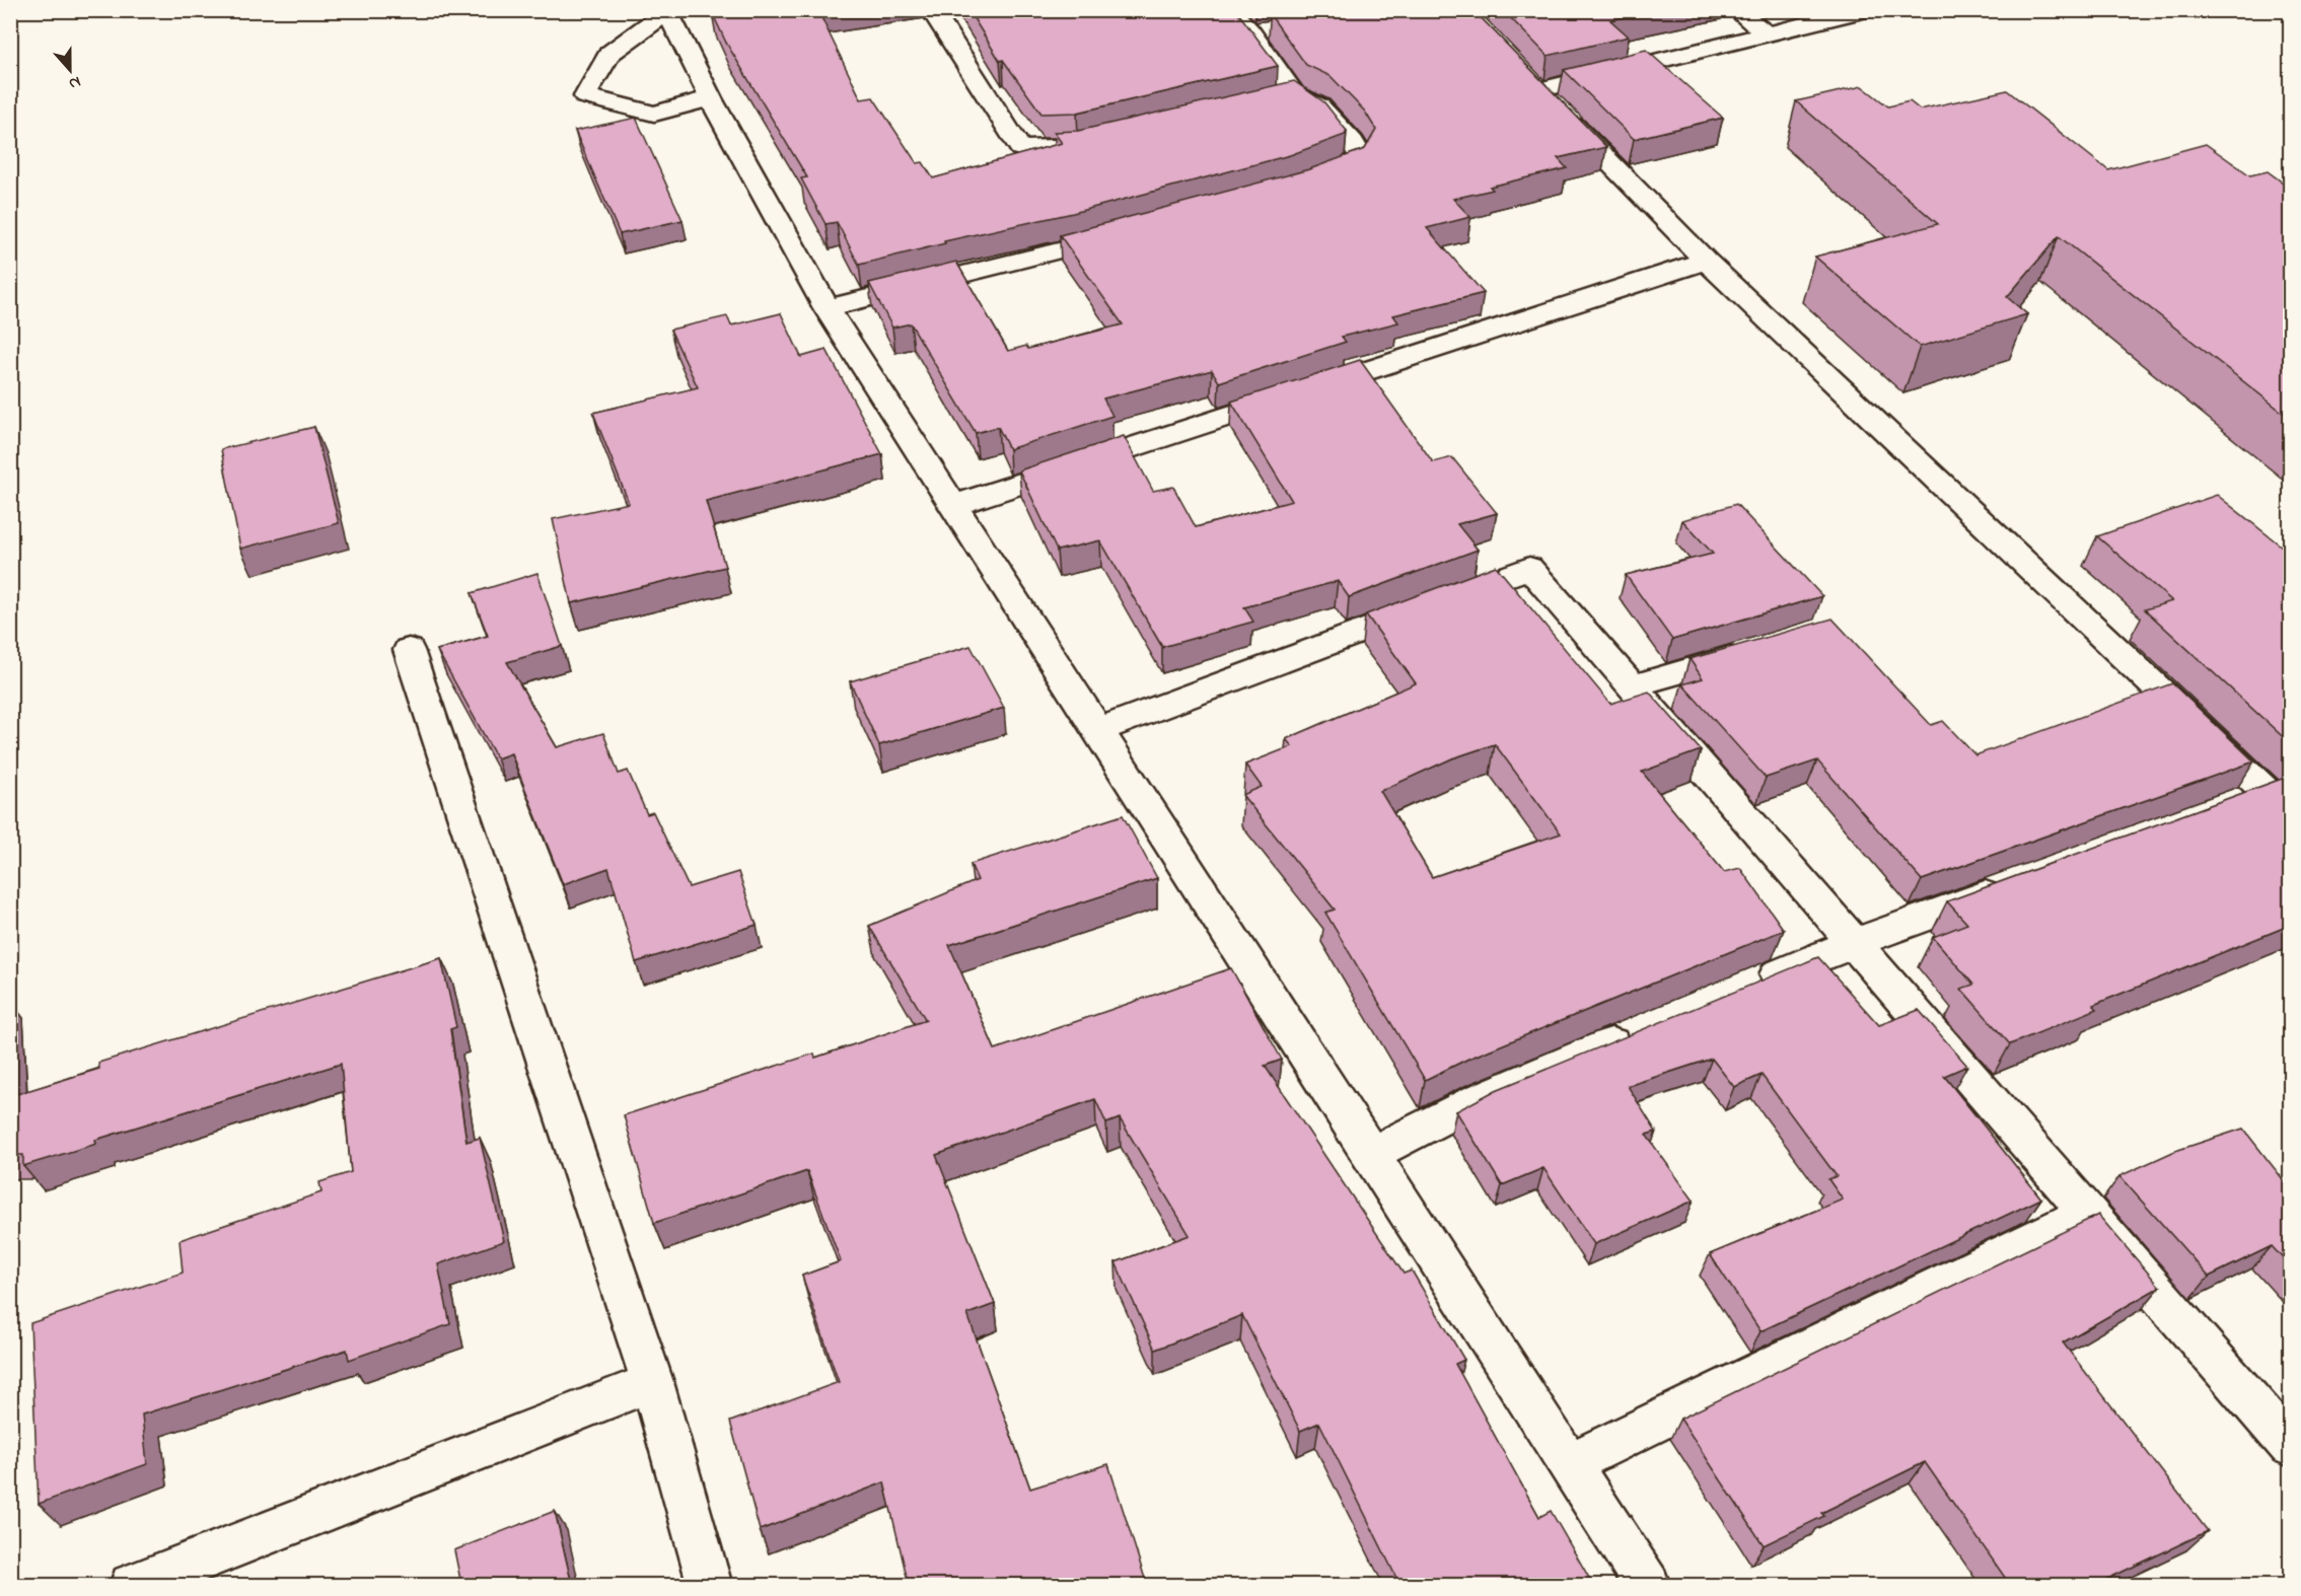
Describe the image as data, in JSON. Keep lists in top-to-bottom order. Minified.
{"north":"bottom"}
